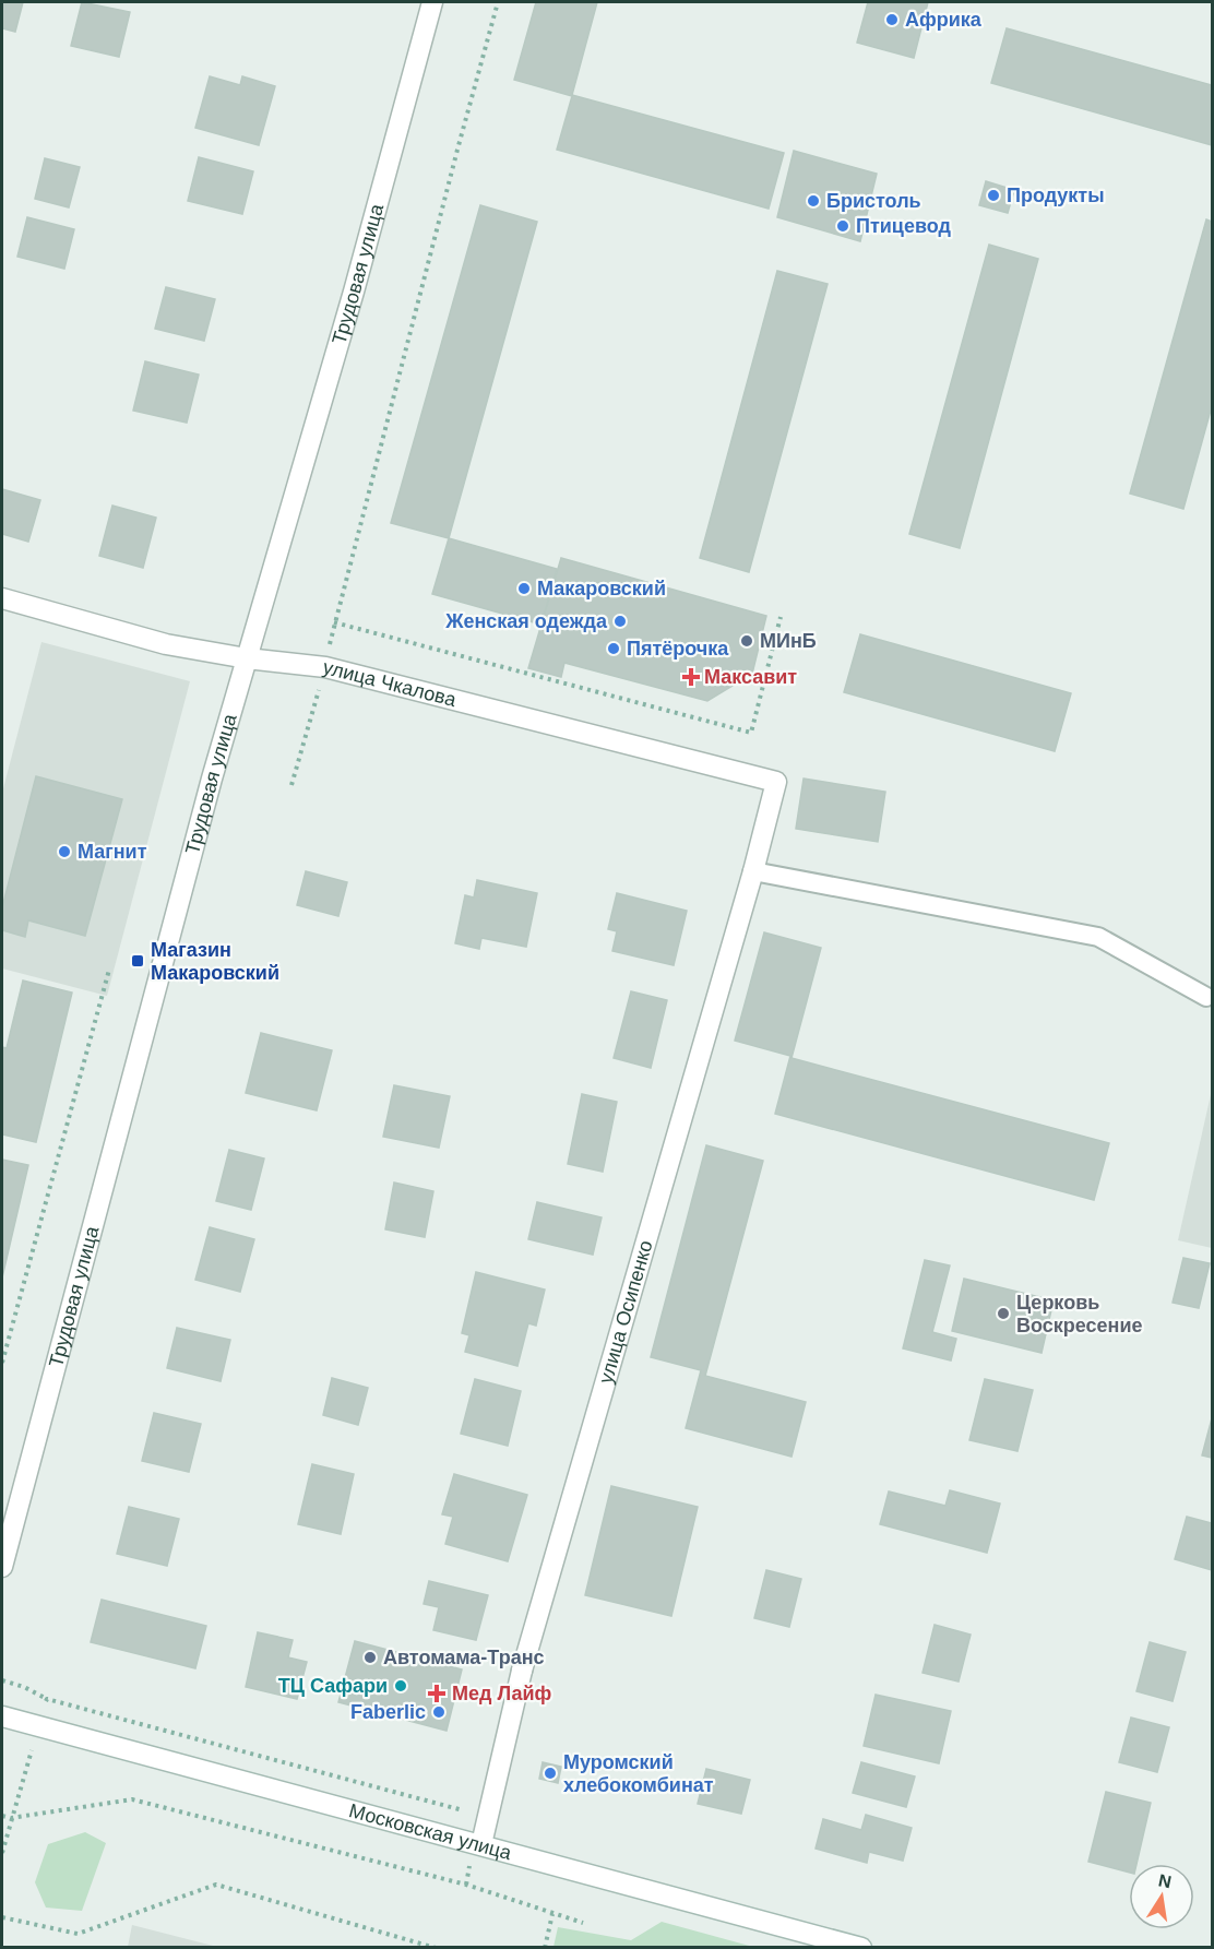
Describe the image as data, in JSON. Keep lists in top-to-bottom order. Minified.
{"streets":{"street":["Трудовая улица","улица Чкалова","улица Осипенко","Московская улица"]},"crossings":[["Трудовая улица","улица Чкалова"],["улица Чкалова","улица Осипенко"],["улица Осипенко","Московская улица"]],"places":{"other":["Африка","Продукты","Бристоль","Птицевод","Макаровский","Женская одежда","МИнБ","Пятёрочка","Магнит","Церковь Воскресение","Автомама-Транс","ТЦ Сафари","Faberlic","Муромский хлебокомбинат"],"health":["Максавит","Мед Лайф"],"transit":["Магазин Макаровский"]},"north":"top"}
